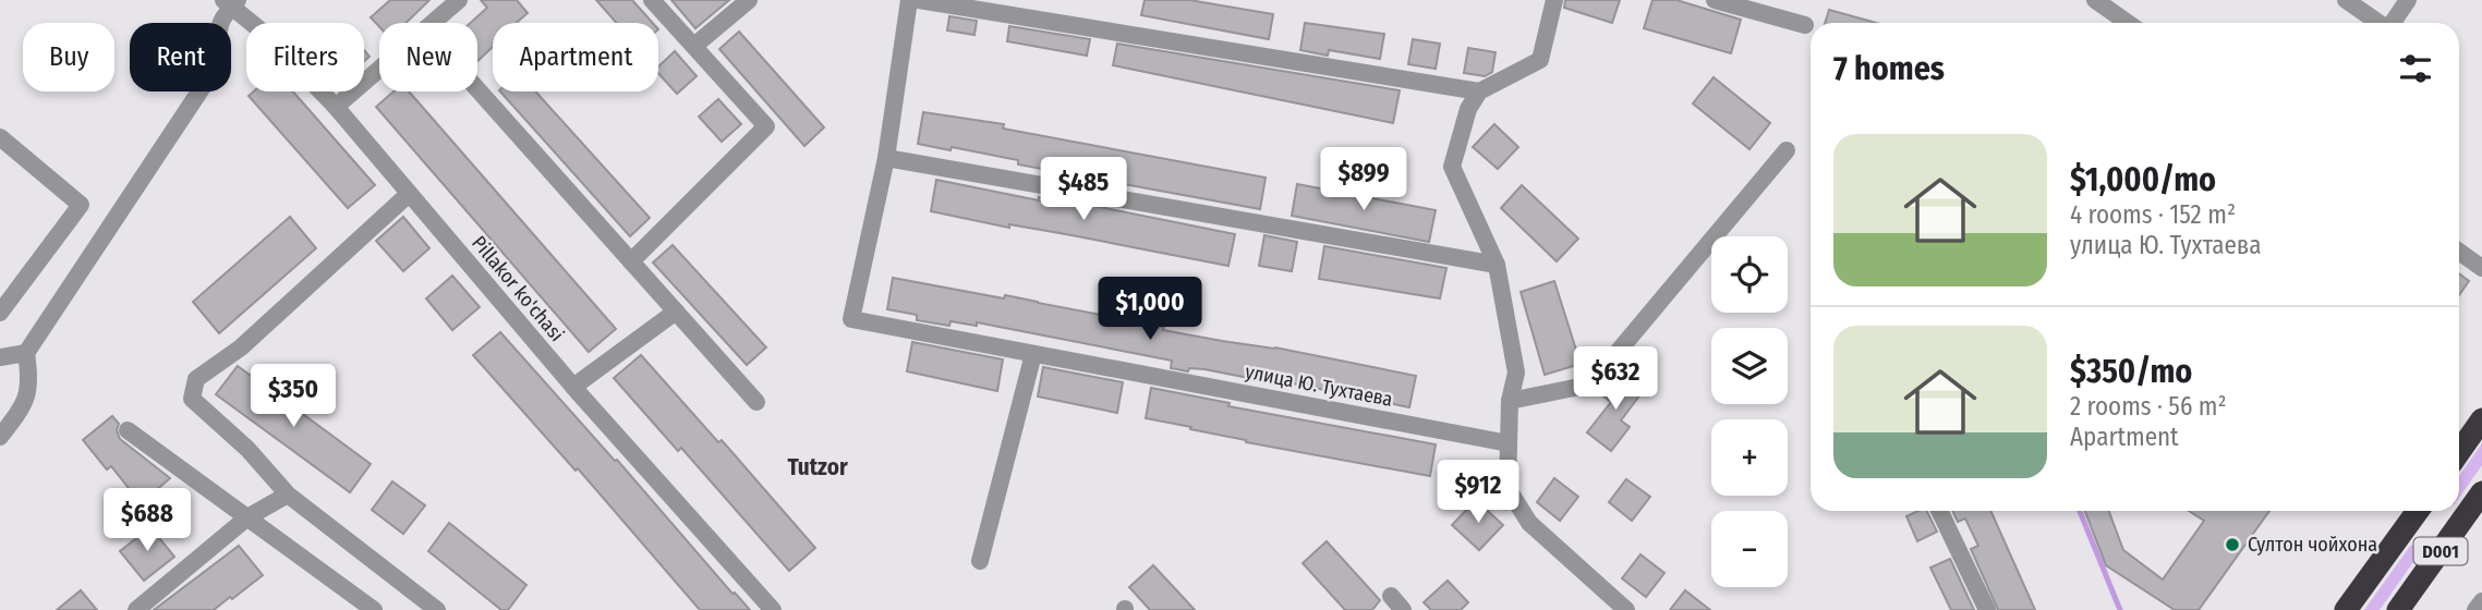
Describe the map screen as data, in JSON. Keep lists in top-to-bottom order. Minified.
{"streets":{"highway":["D001"],"street":["Pillakor ko'chasi","улица Ю. Тухтаева"]},"districts":["Tutzor"],"places":["Султон чойхона"],"page":{"chip":["Buy","Rent","Filters","New","Apartment"],"heading":"7 homes","list":[{"name":"$1,000/mo","note":"4 rooms · 152 m² · улица Ю. Тухтаева"},{"name":"$350/mo","note":"2 rooms · 56 m² · Apartment"}],"price":["$899","$485","$1,000","$632","$350","$912","$688"],"map_buttons":["+","−"]}}
